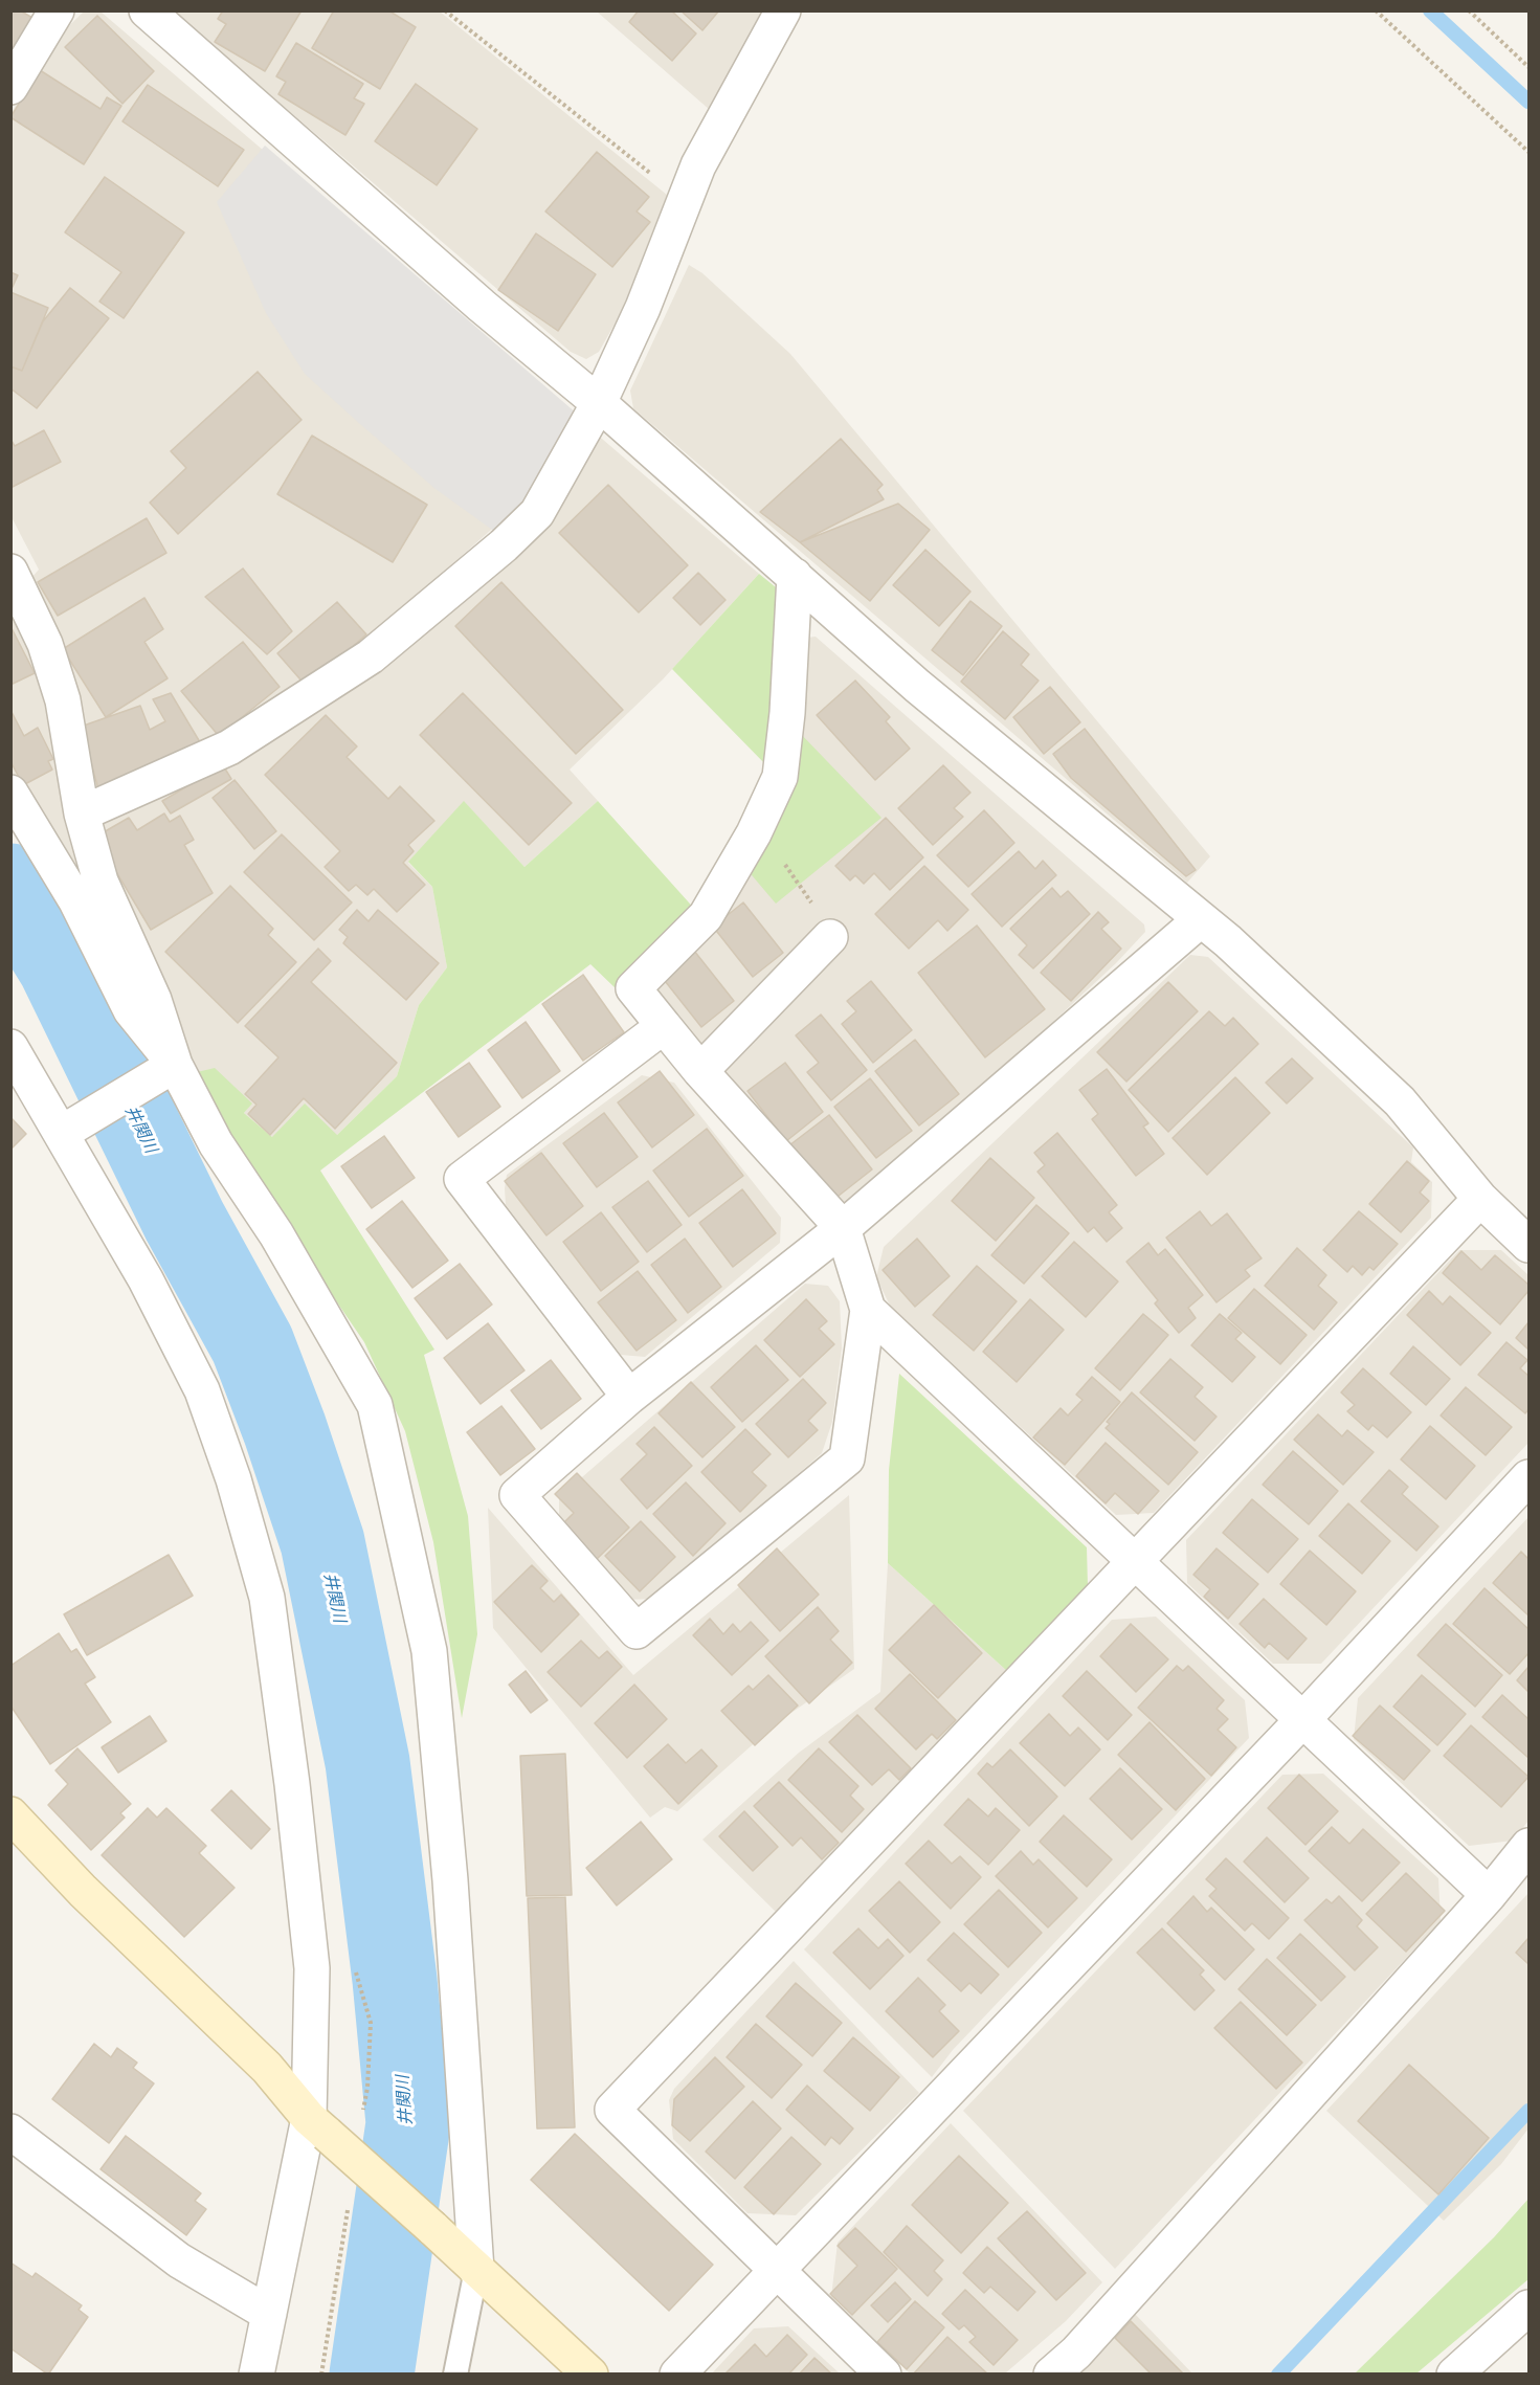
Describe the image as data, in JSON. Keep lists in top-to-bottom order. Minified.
{"water":["井関川"]}
